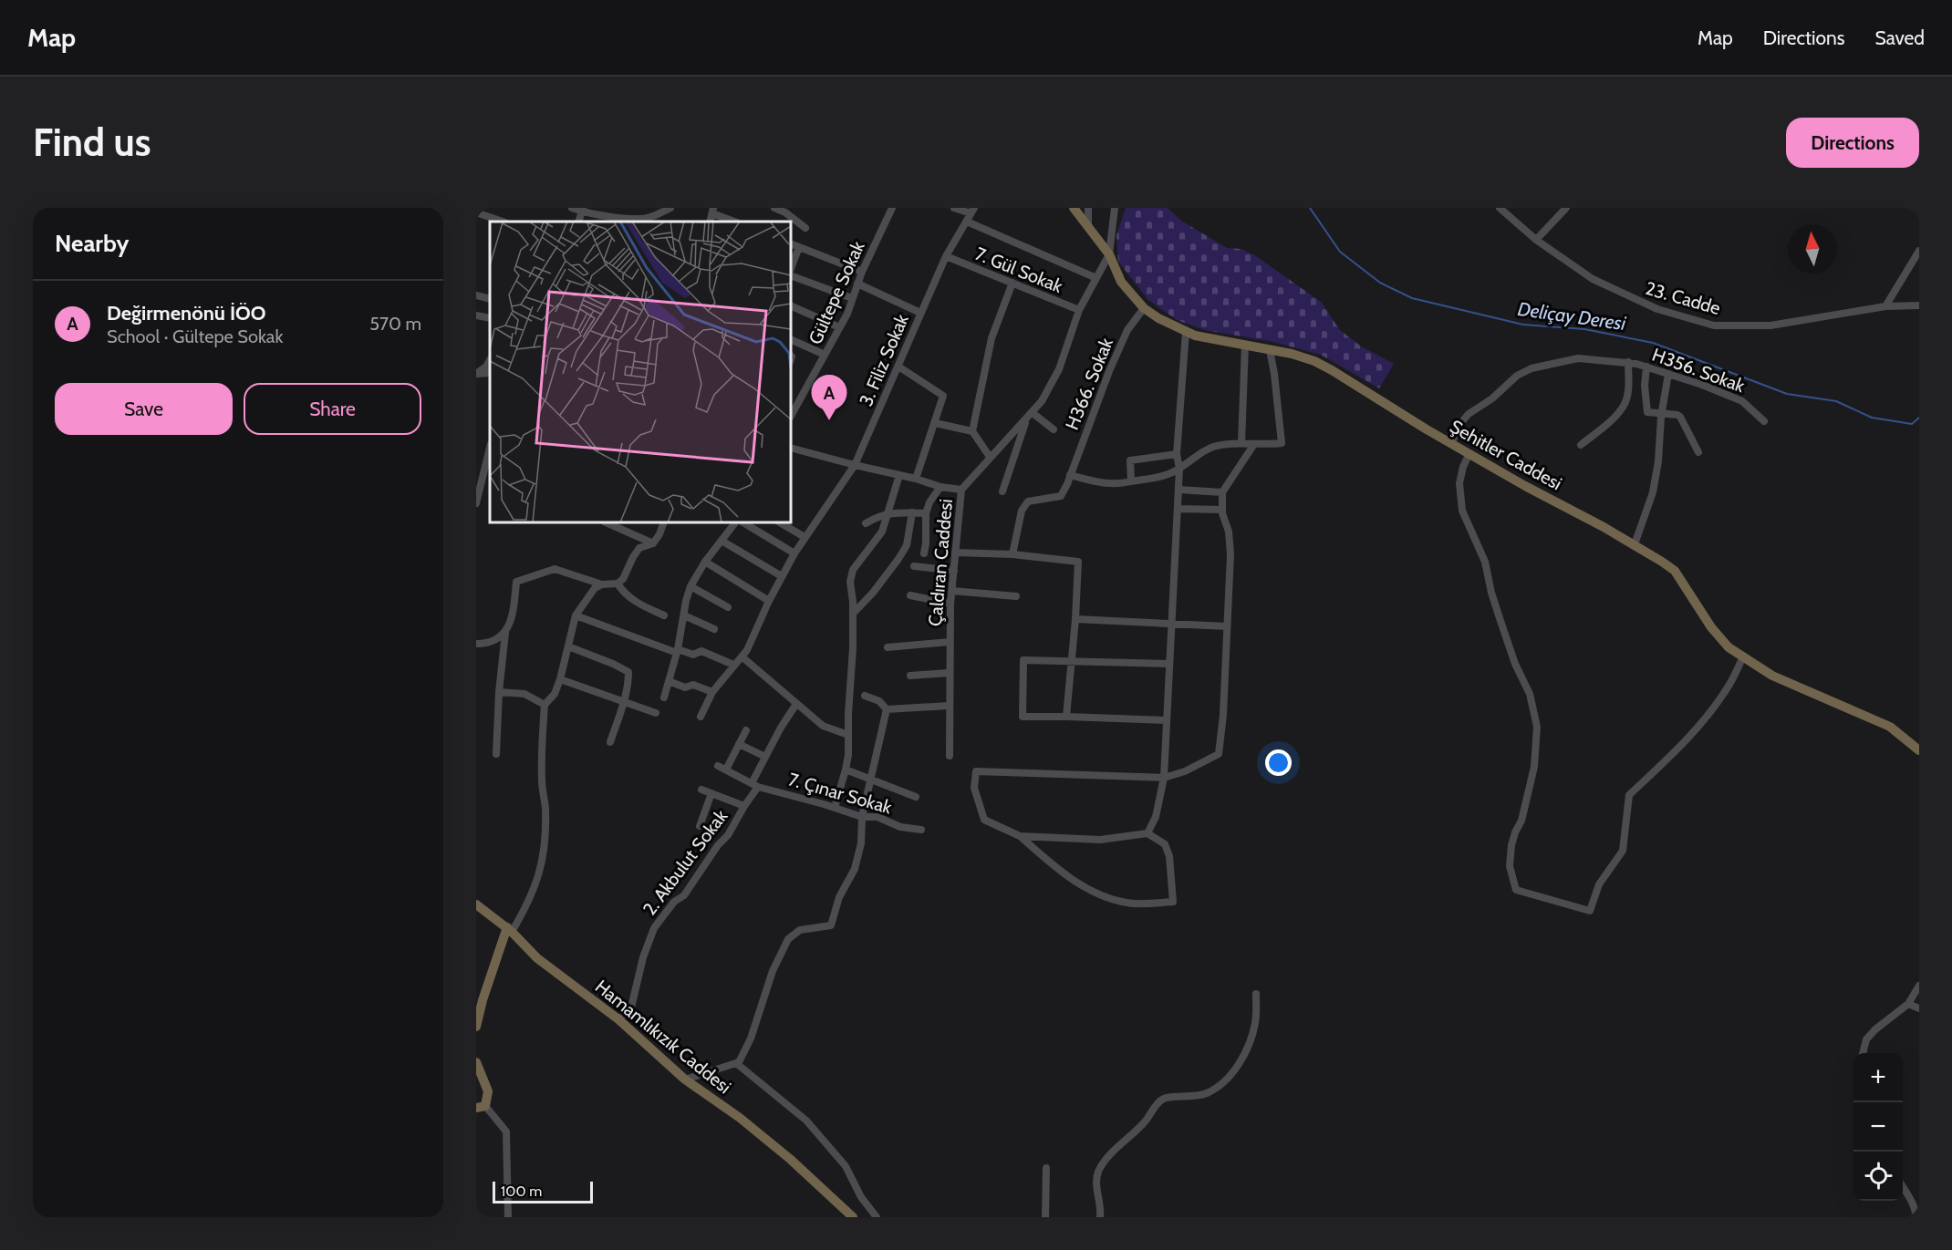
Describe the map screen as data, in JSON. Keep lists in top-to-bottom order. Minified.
{"streets":{"street":["7. Gül Sokak","Gültepe Sokak","23. Cadde","3. Filiz Sokak","H356. Sokak","H366. Sokak","Şehitler Caddesi","Çaldıran Caddesi","7. Çınar Sokak","2. Akbulut Sokak","Hamamlıkızık Caddesi"]},"crossings":[["7. Gül Sokak","3. Filiz Sokak"],["7. Gül Sokak","Çaldıran Caddesi"],["H356. Sokak","Şehitler Caddesi"],["H366. Sokak","Şehitler Caddesi"],["Şehitler Caddesi","Çaldıran Caddesi"],["7. Çınar Sokak","2. Akbulut Sokak"],["2. Akbulut Sokak","Hamamlıkızık Caddesi"]],"water":["Deliçay Deresi"],"scale_bar":"100 m","north":"top","page":{"header":"Map","nav":["Map","Directions","Saved"],"buttons":["Directions",["Save","Share"]],"title":"Find us","heading":"Nearby","list":[{"mark":"A","name":"Değirmenönü İÖO","note":"School · Gültepe Sokak","value":"570 m"}],"pins":"A","map_buttons":["+","−"],"scale":"100 m"}}
